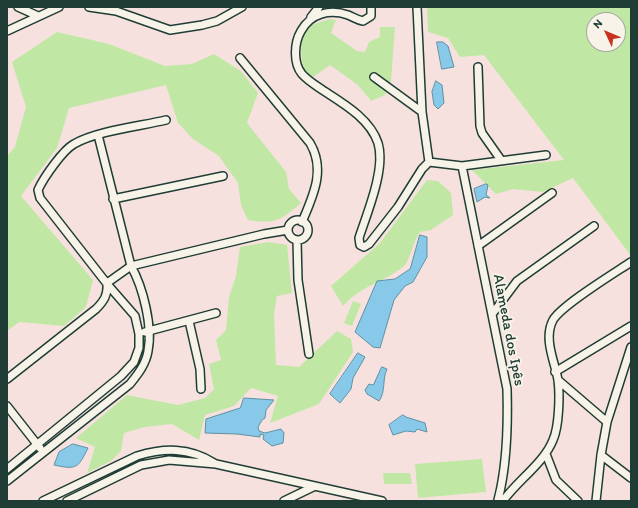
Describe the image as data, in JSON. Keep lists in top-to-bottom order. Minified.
{"streets":{"street":["Alameda dos Ipês"]},"north":"top left"}
